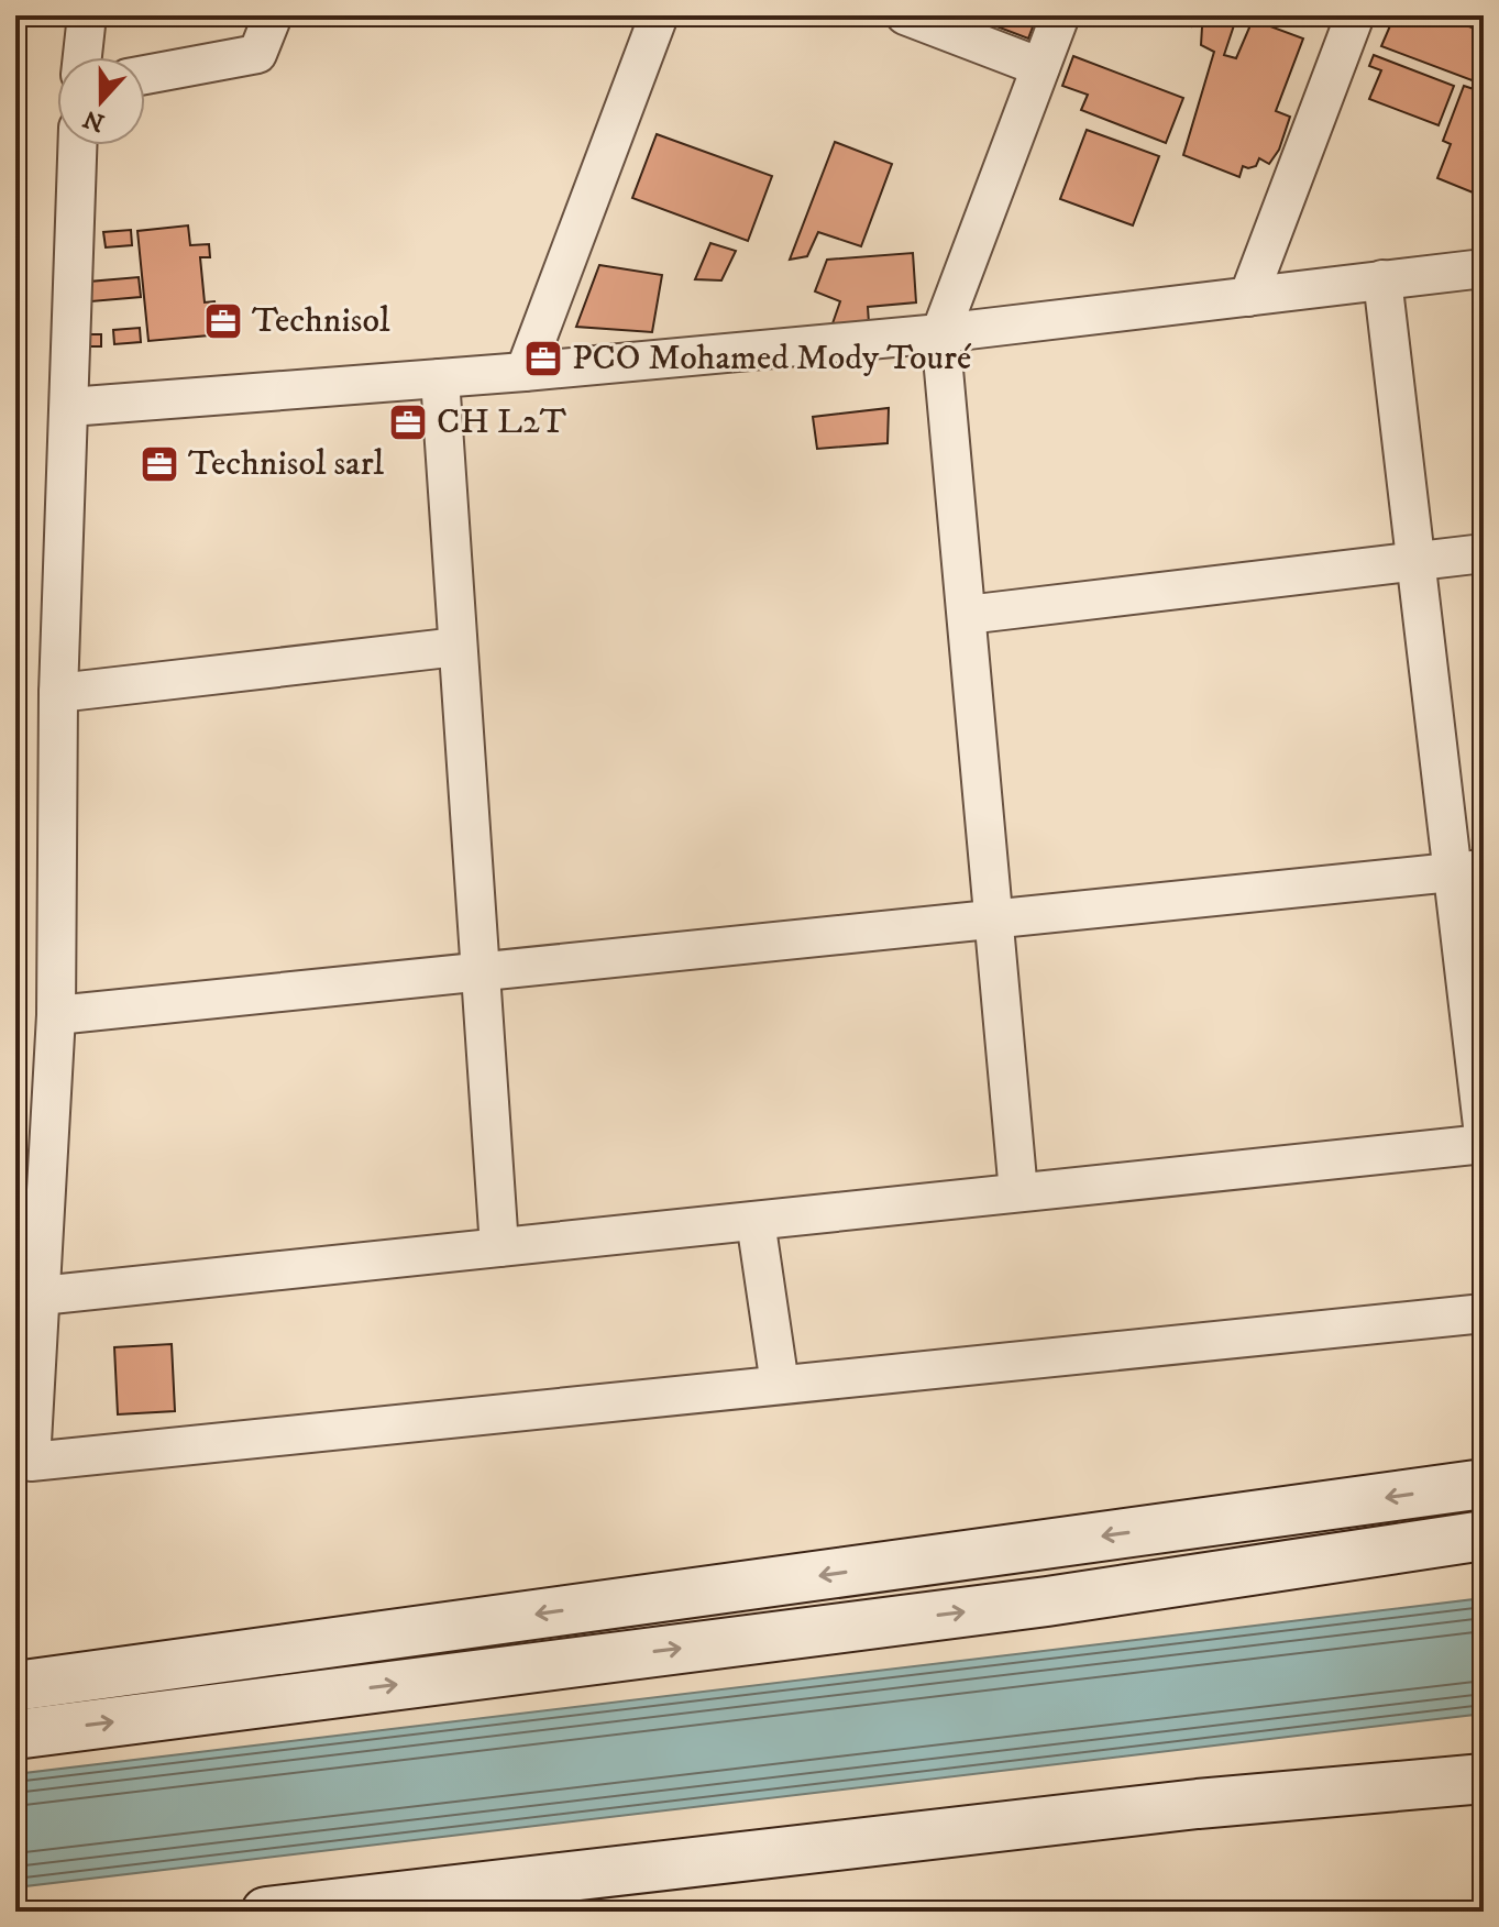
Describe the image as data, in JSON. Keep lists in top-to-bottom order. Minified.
{"places":{"office":["Technisol","PCO Mohamed Mody Touré","CH L2T","Technisol sarl"]},"north":"bottom"}
